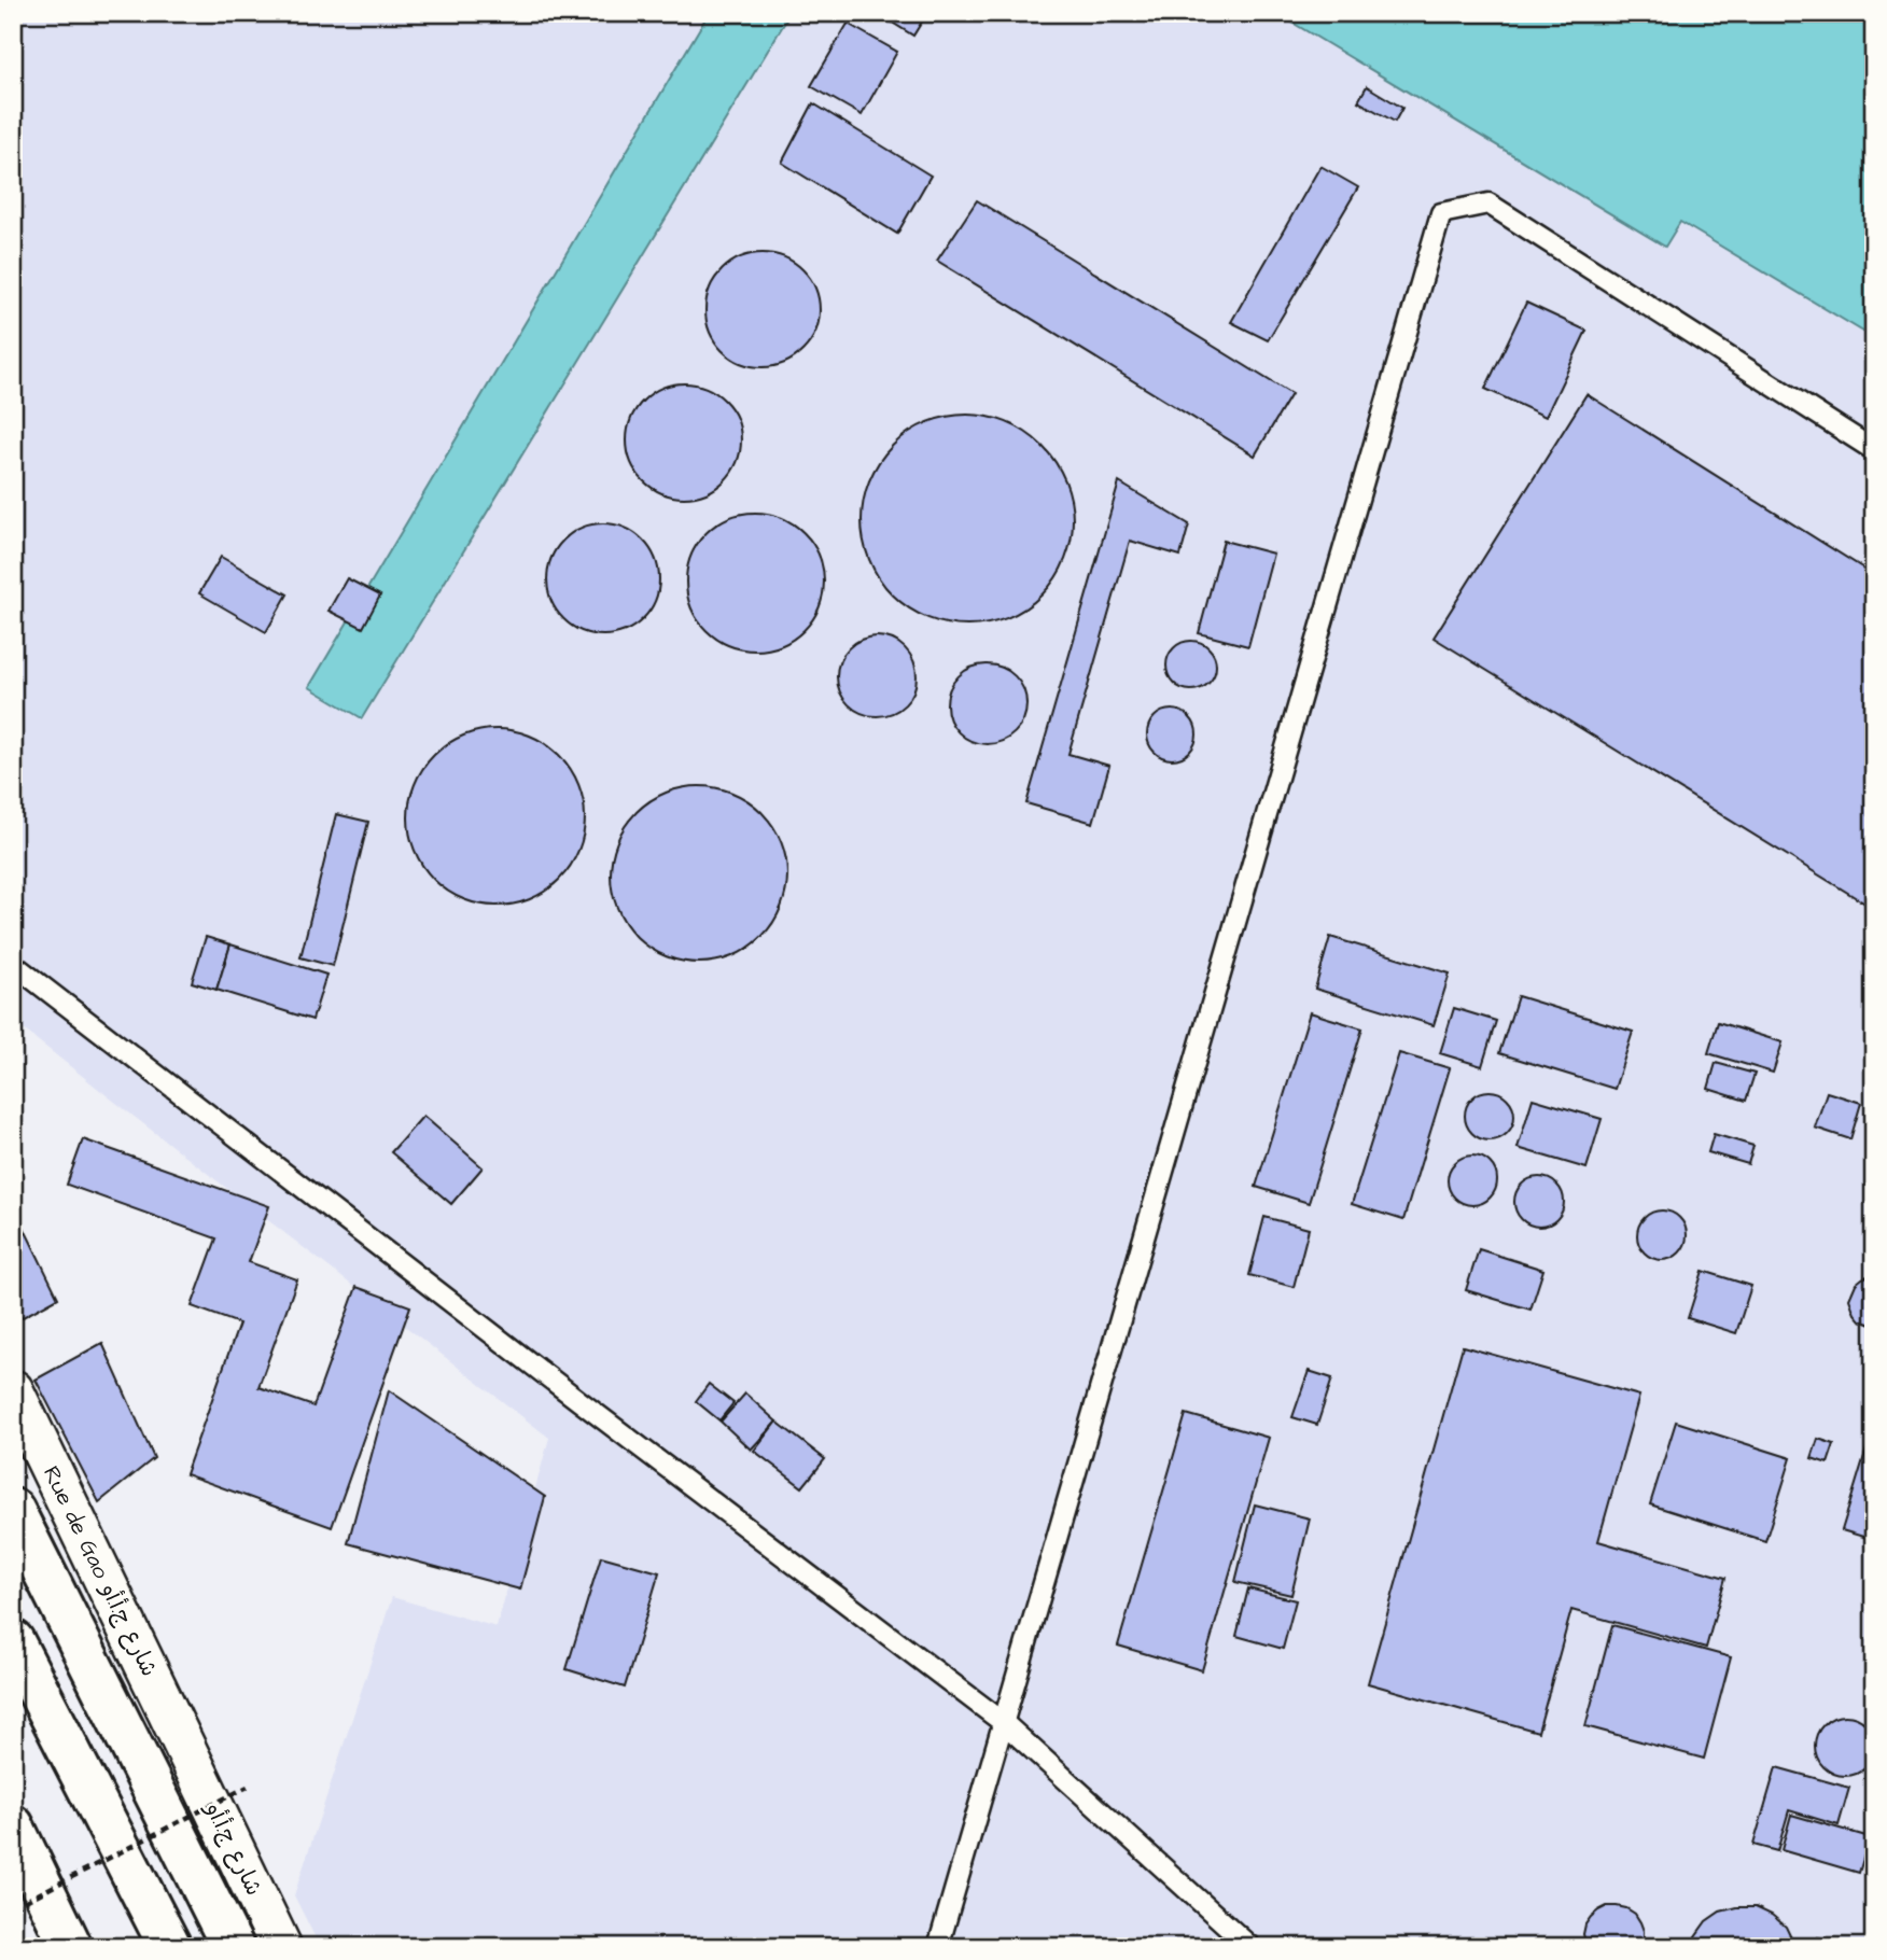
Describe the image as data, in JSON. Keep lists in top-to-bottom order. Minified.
{"streets":{"street":["Rue de Gao شارع ج.أ.أو","شارع ج.أ.أو"]},"crossings":[["Rue de Gao شارع ج.أ.أو","شارع ج.أ.أو"]]}
